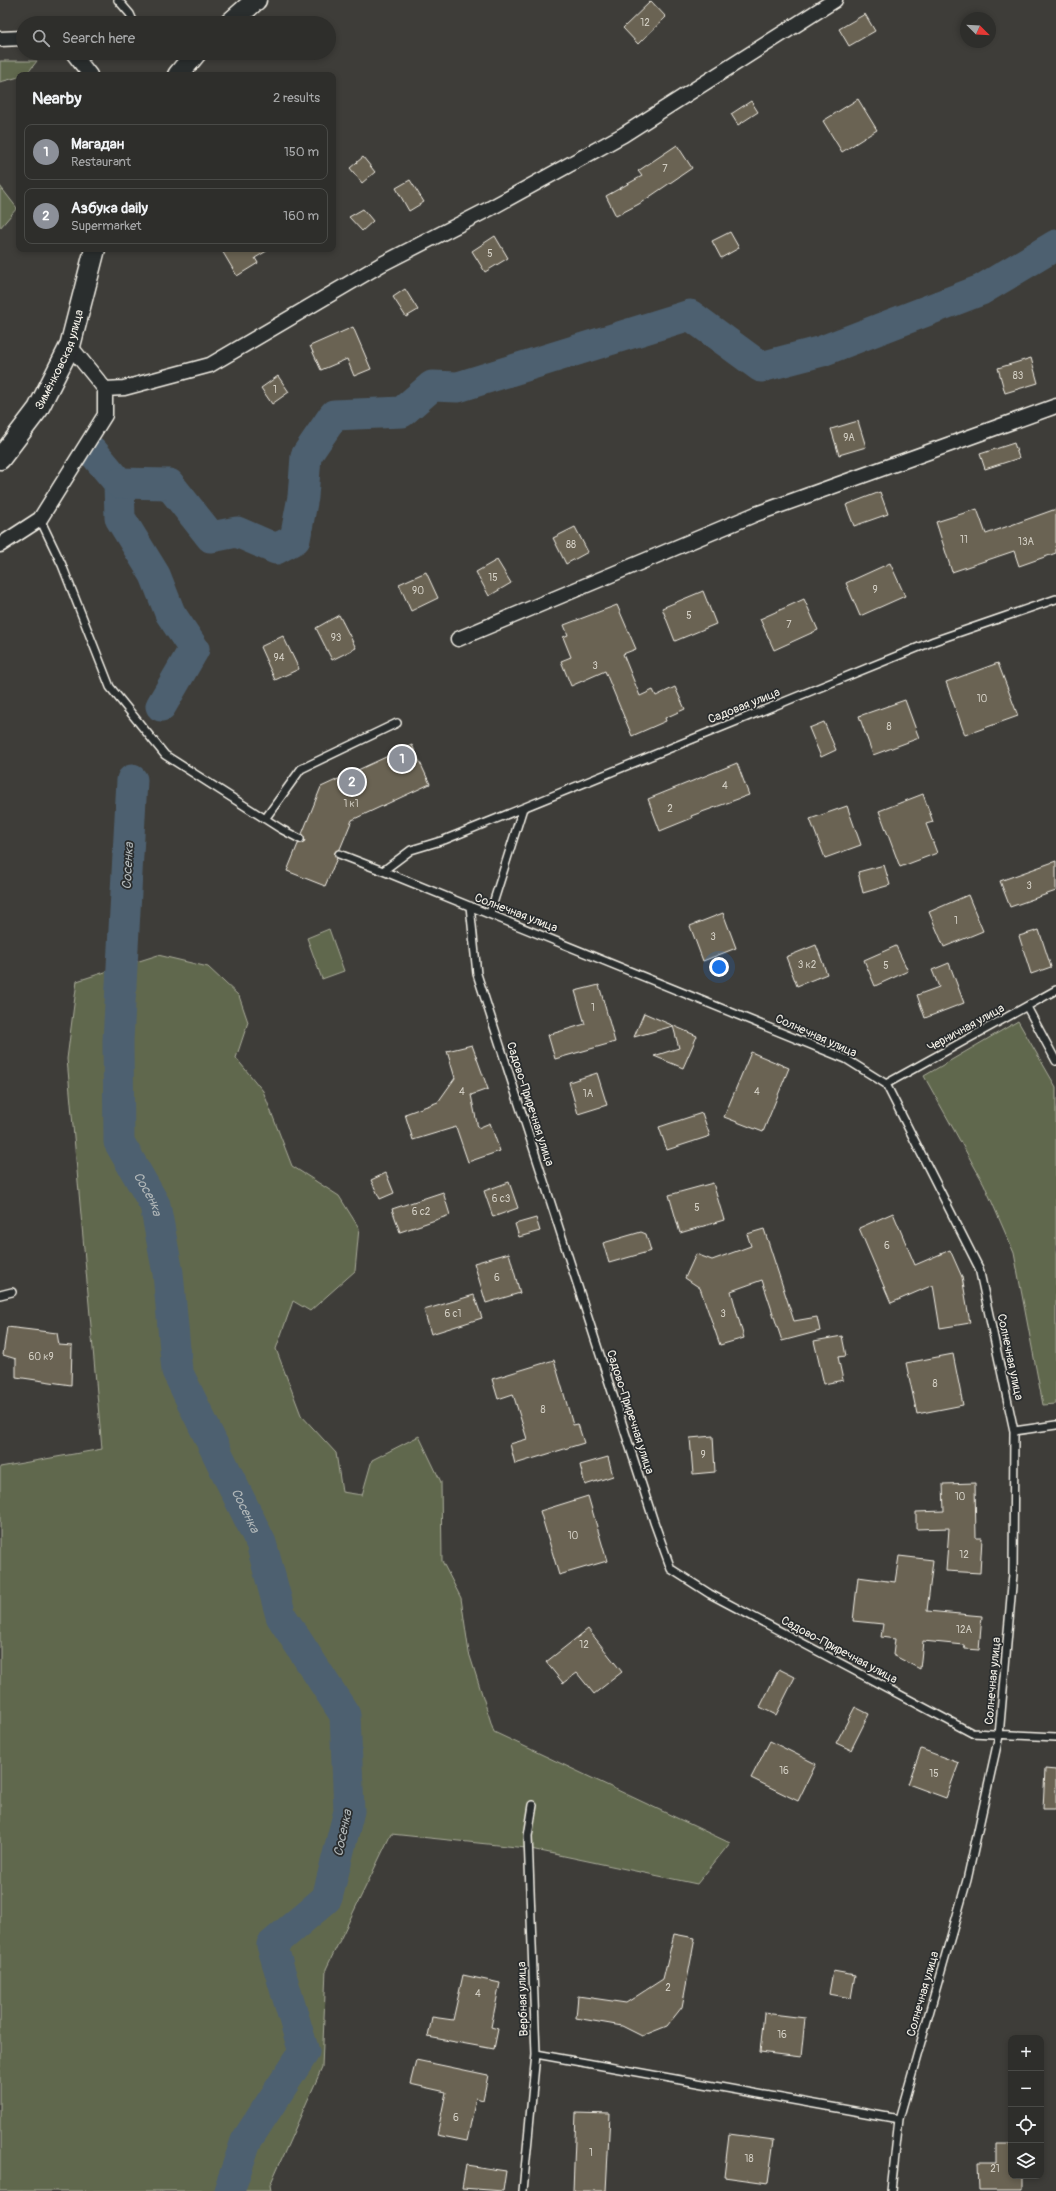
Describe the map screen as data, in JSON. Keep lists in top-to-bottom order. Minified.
{"streets":{"main road":["Зимёнковская улица"],"lane":["Садовая улица","Солнечная улица","Черничная улица","Садово-Приречная улица","Вербная улица"]},"crossings":[["Садовая улица","Солнечная улица"],["Солнечная улица","Черничная улица"],["Солнечная улица","Садово-Приречная улица"]],"water":["Сосенка"],"house_numbers":["12","7","5","83","1","9А","11","13А","88","15","9","90","5","7","93","94","3","10","8","4","1 к1","2","3","1","3","3 к2","5","1","4","4","1А","6 с3","5","6 с2","6","6","6 с1","3","60 к9","8","8","9","10","10","12","12А","12","16","15","2","4","16","6","1","18","21"],"north":"bottom right","page":{"search":"Search here","heading":["Nearby","2 results"],"list":[{"mark":"1","name":"Магадан","note":"Restaurant","value":"150 m"},{"mark":"2","name":"Азбука daily","note":"Supermarket","value":"160 m"}],"pins":["1","2"],"map_buttons":["+","−"]}}
